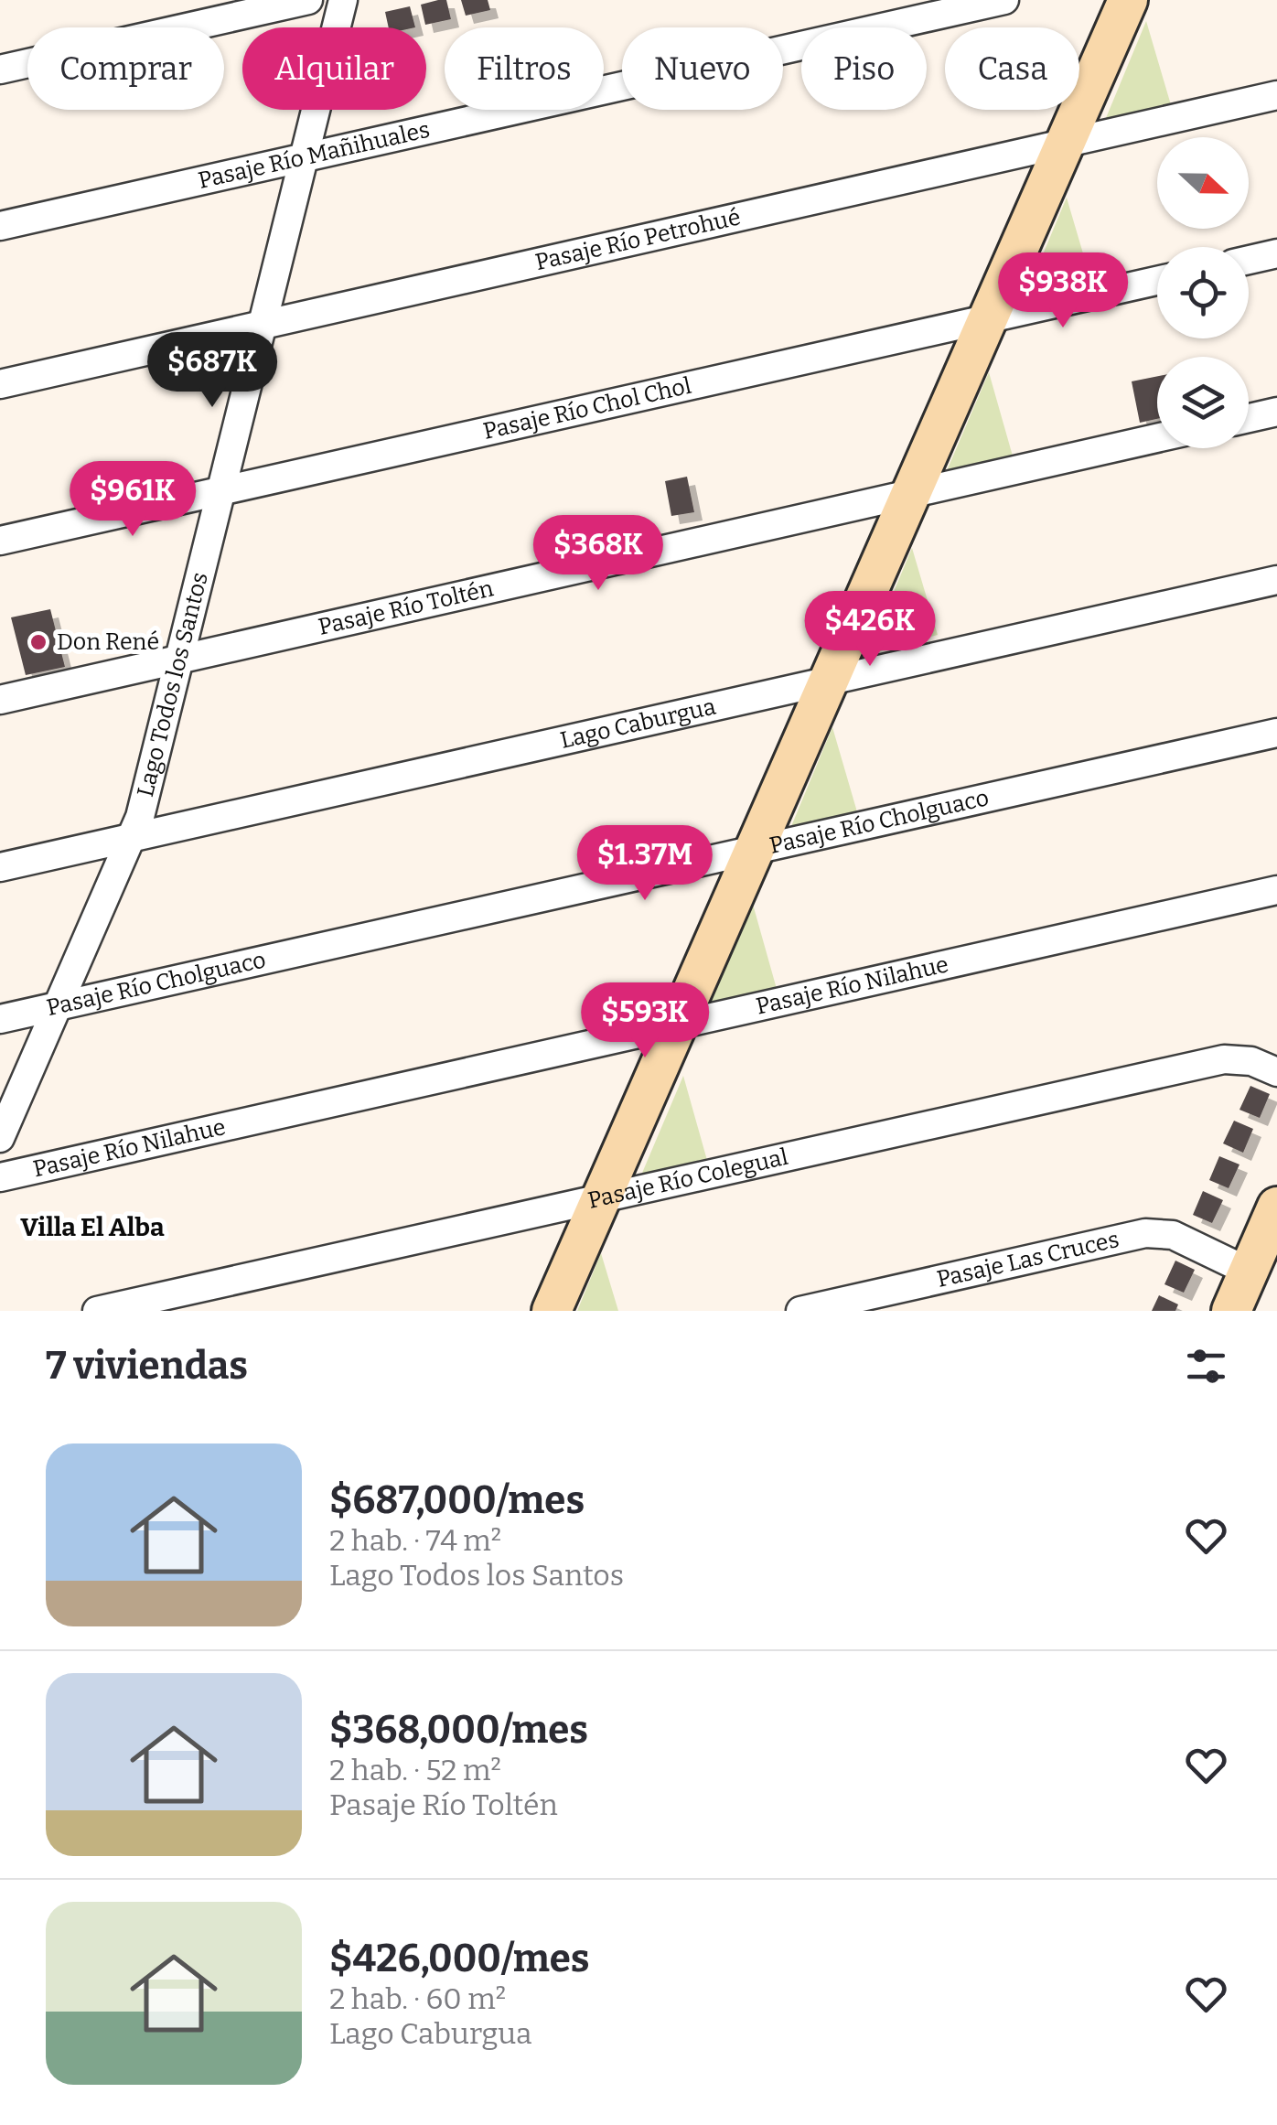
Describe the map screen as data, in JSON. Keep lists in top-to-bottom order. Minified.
{"streets":{"street":["Pasaje Río Mañihuales","Pasaje Río Petrohué","Pasaje Río Chol Chol","Pasaje Río Toltén","Lago Todos los Santos","Lago Caburgua","Pasaje Río Cholguaco","Pasaje Río Nilahue","Pasaje Río Colegual","Pasaje Las Cruces"]},"crossings":[["Pasaje Río Mañihuales","Lago Todos los Santos"],["Pasaje Río Petrohué","Lago Todos los Santos"],["Pasaje Río Chol Chol","Lago Todos los Santos"],["Pasaje Río Toltén","Lago Todos los Santos"],["Lago Todos los Santos","Lago Caburgua"],["Lago Todos los Santos","Pasaje Río Cholguaco"]],"districts":["Villa El Alba"],"places":["Don René"],"north":"right","page":{"chip":["Comprar","Alquilar","Filtros","Nuevo","Piso","Casa"],"price":["$938K","$687K","$961K","$368K","$426K","$1.37M","$593K"],"heading":"7 viviendas","list":[{"name":"$687,000/mes","note":"2 hab. · 74 m² · Lago Todos los Santos"},{"name":"$368,000/mes","note":"2 hab. · 52 m² · Pasaje Río Toltén"},{"name":"$426,000/mes","note":"2 hab. · 60 m² · Lago Caburgua"}]}}
